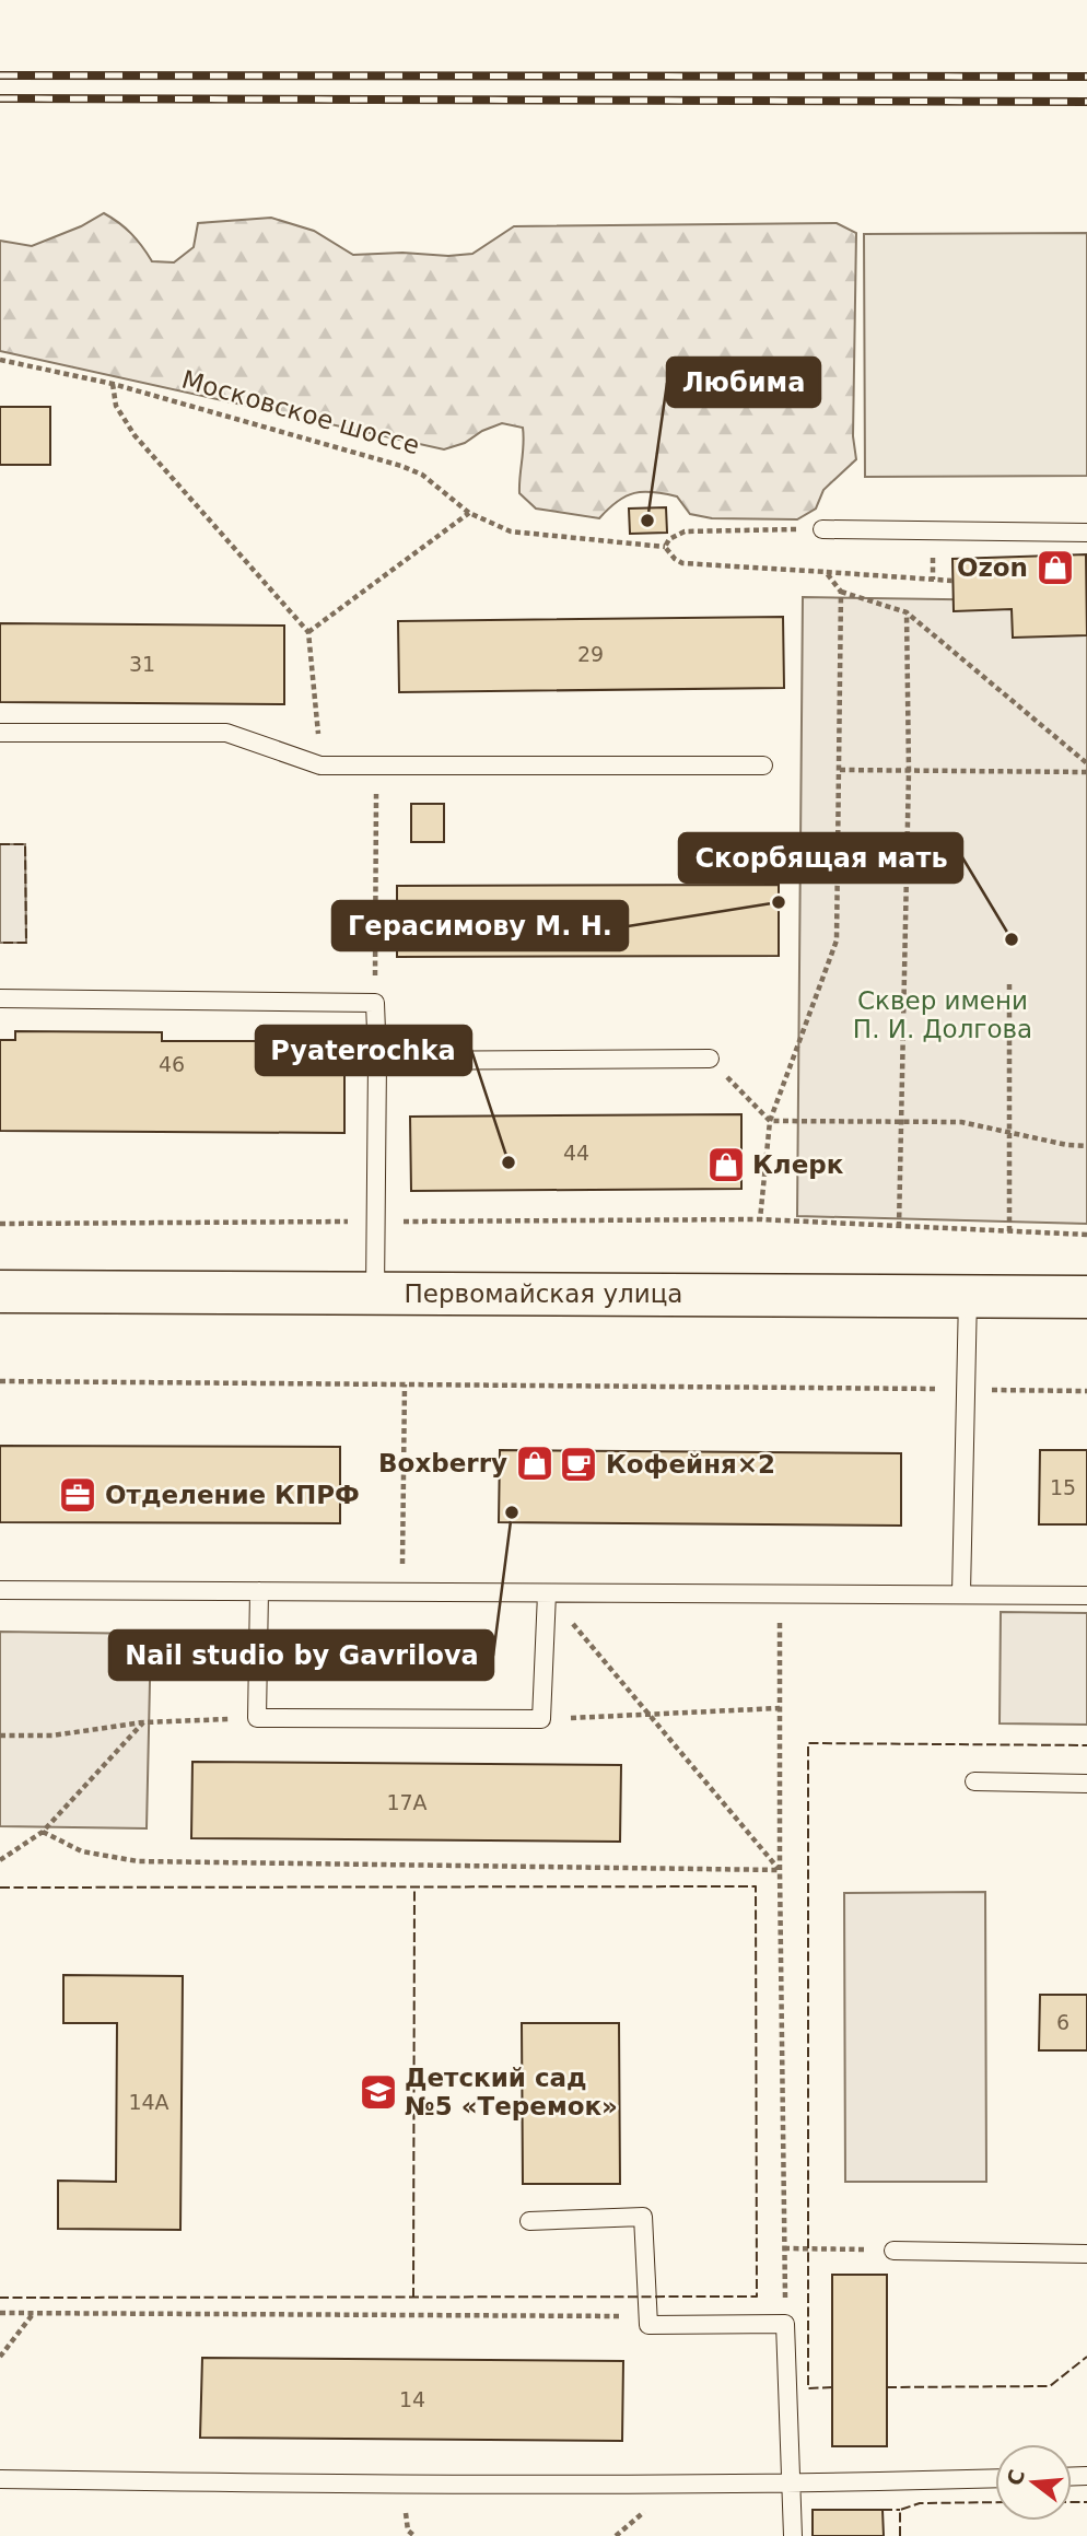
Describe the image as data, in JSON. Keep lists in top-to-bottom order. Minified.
{"streets":{"main road":["Первомайская улица"],"path":["Московское шоссе"]},"parks":["Сквер имени П. И. Долгова"],"places":{"other":["Любима","Герасимову М. Н.","Скорбящая мать","Pyaterochka","Nail studio by Gavrilova"],"shop":["Ozon","Клерк","Boxberry"],"cafe":["Кофейня×2"],"office":["Отделение КПРФ"],"school or university":["Детский сад №5 «Теремок»"]},"house_numbers":["29","31","46","44","15","17А","6","14А","14"],"north":"left"}
